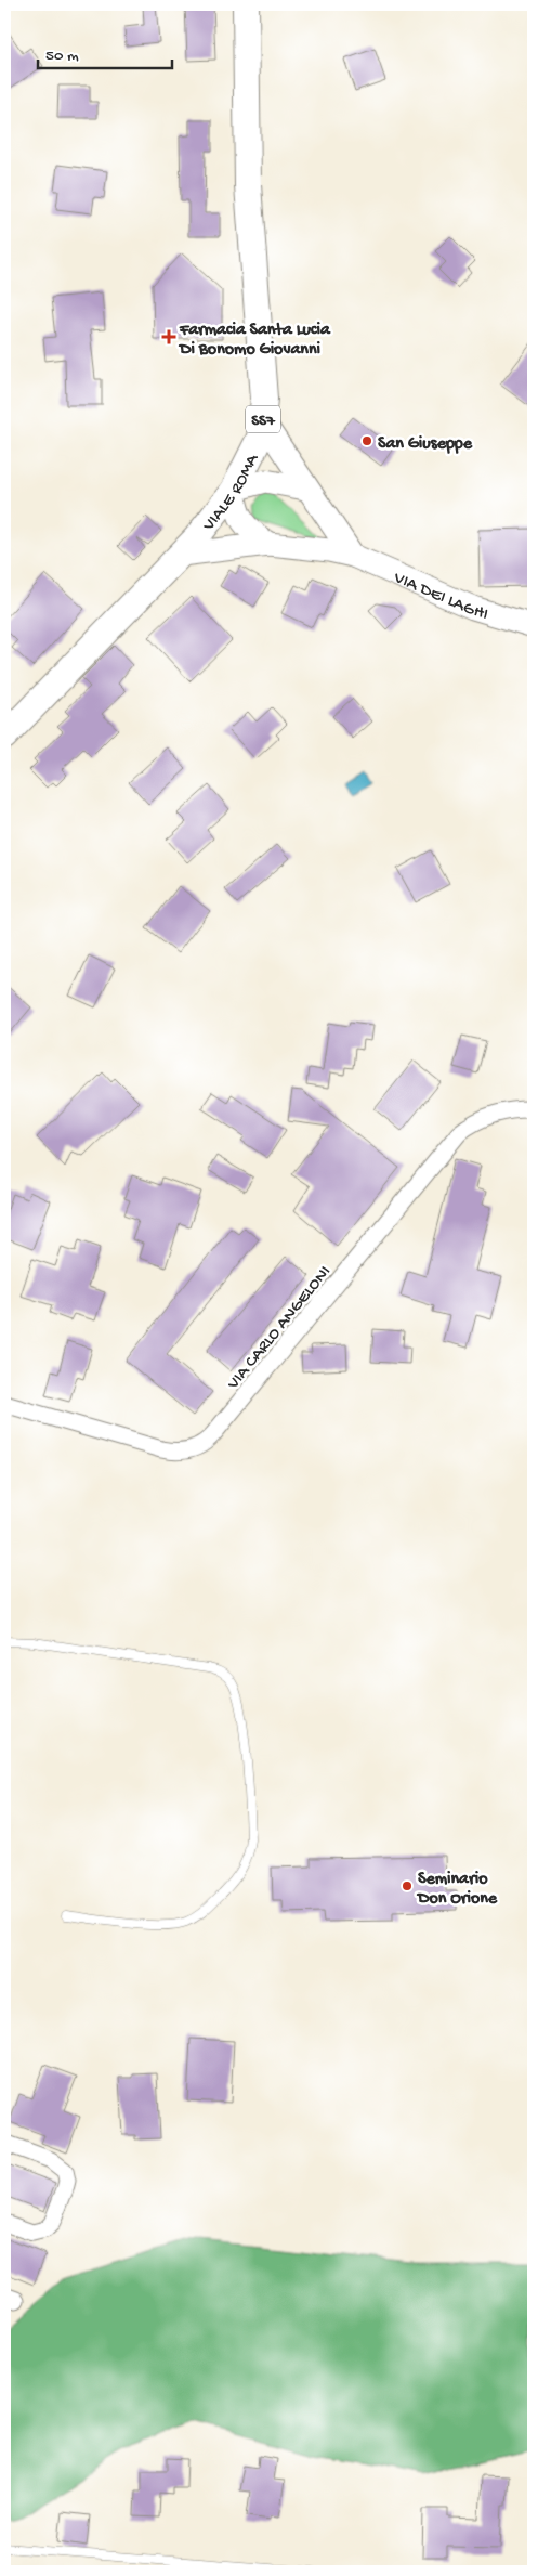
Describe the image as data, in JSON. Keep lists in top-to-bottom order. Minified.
{"streets":{"main road":["SS7","VIALE ROMA","VIA DEI LAGHI"],"street":["VIA CARLO ANGELONI"]},"crossings":[["VIALE ROMA","VIA DEI LAGHI"]],"places":{"health":["Farmacia Santa Lucia Di Bonomo Giovanni"],"other":["San Giuseppe","Seminario Don Orione"]},"scale_bar":"50 m"}
